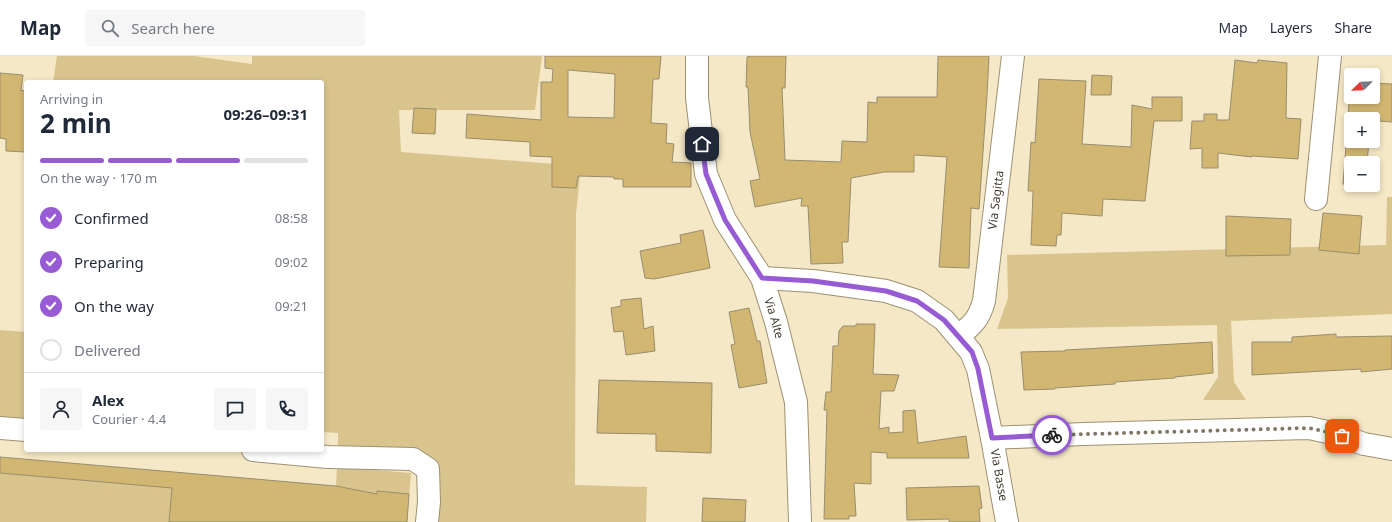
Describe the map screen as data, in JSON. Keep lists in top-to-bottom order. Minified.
{"streets":{"street":["Via Sagitta","Via Alte","Via Basse"]},"crossings":[["Via Sagitta","Via Basse"],["Via Alte","Via Basse"]],"north":"bottom left","page":{"header":"Map","search":"Search here","nav":["Map","Layers","Share"],"map_buttons":["+","−"],"heading":["2 min","Arriving in","09:26–09:31"],"panel":["Alex","Courier · 4.4"],"bar":"On the way · 170 m","list":[["Confirmed","08:58"],["Preparing","09:02"],["On the way","09:21"],"Delivered"]}}
